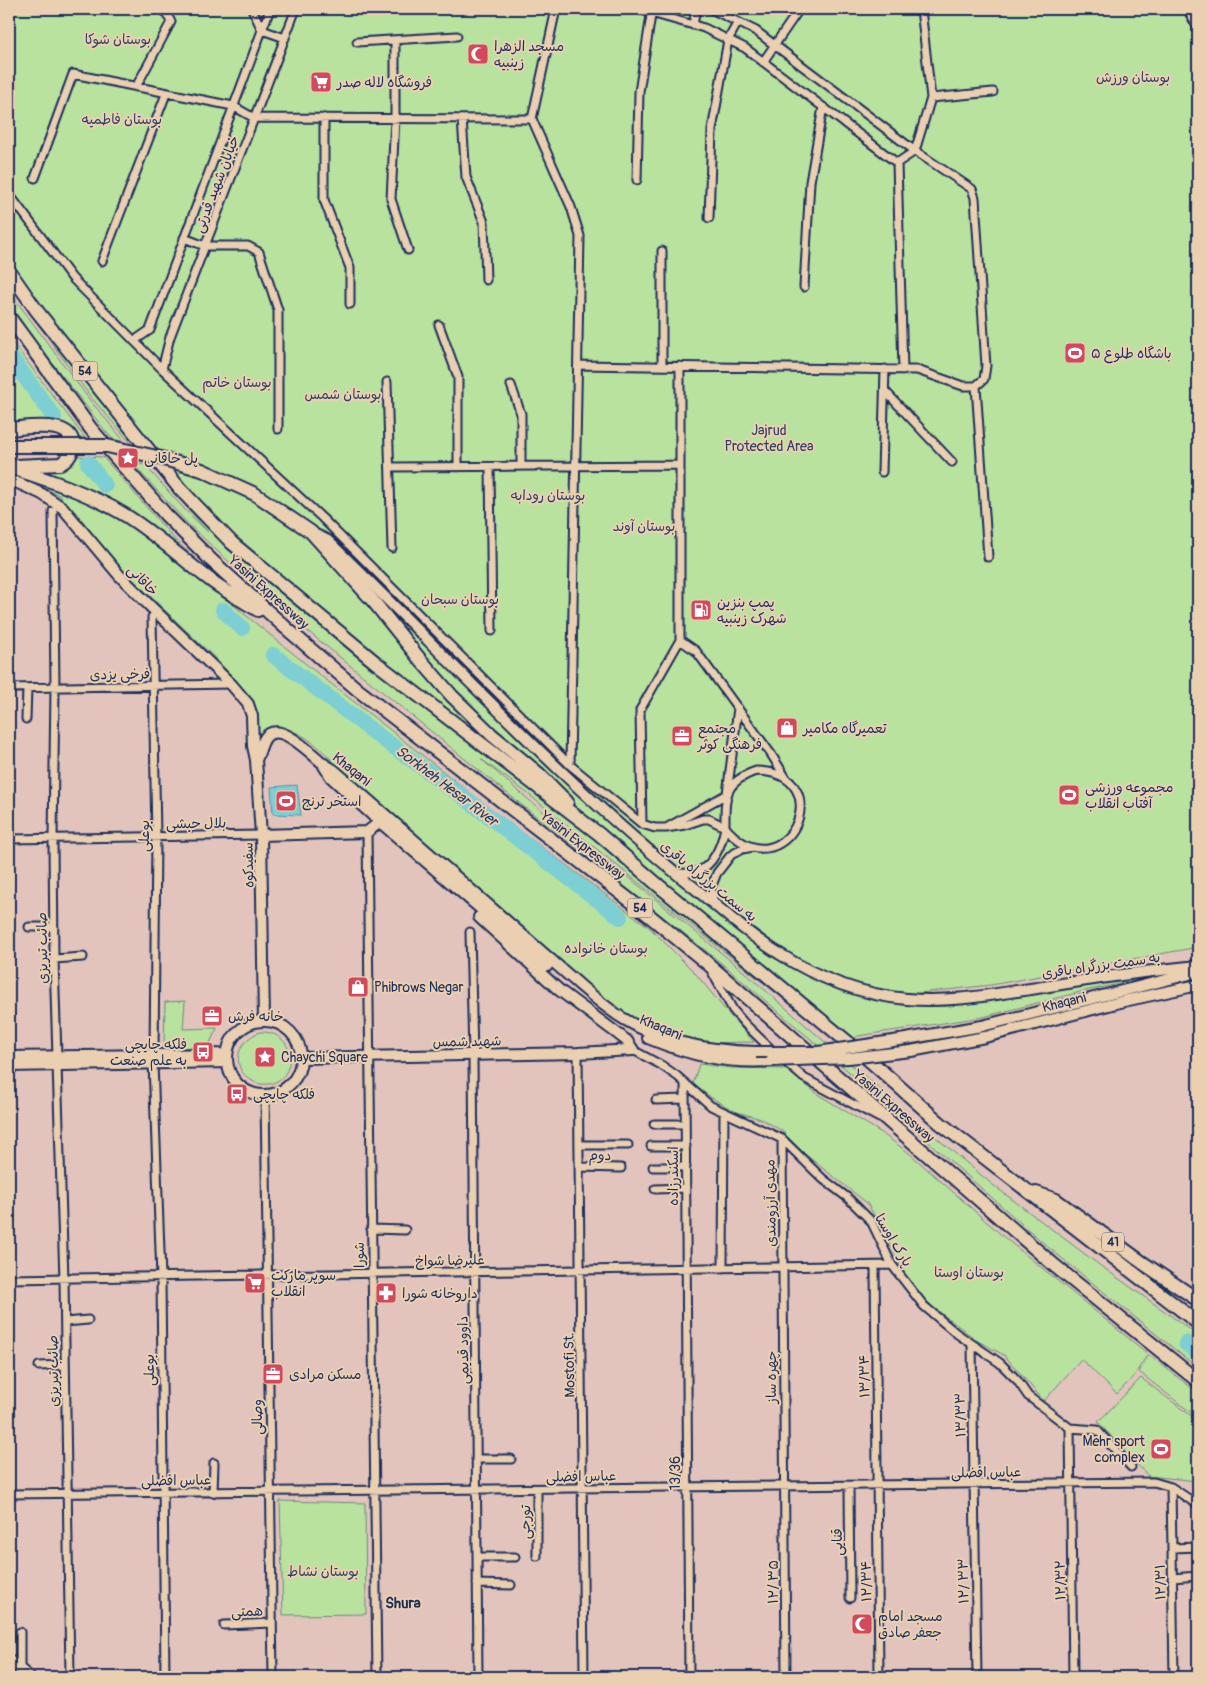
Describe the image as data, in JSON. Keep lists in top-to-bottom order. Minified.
{"streets":{"highway":["54","Yasini Expressway","41"],"main road":["خاقانی","Khaqani","بلال حبشی","سفیدکوه","به سمت بزرگراه باقری","شهید شمس"],"street":["خیابان شهید قدرتی","فرخی یزدی","بوعلی","صائب تبریزی","دوم","اسکندرزاده","مهدی آرزومندی","پارک اوستا","شورا","علیرضا شواخ","داوود قدیمی","Mostofi St.","۱۳/۳۴","چهره ساز","۱۳/۳۳","وصالی","عباس افضلی","13/36","تورجی","قنایی","۱۲/۳۲","۱۲/۳۴","۱۲/ ۳۳","۱۲/ ۳۵","۱۲/۳۱","همتی"]},"crossings":[["خاقانی","فرخی یزدی"],["خاقانی","سفیدکوه"],["Yasini Expressway","41"],["فرخی یزدی","بوعلی"],["فرخی یزدی","صائب تبریزی"],["بلال حبشی","بوعلی"],["بلال حبشی","سفیدکوه"],["بلال حبشی","صائب تبریزی"],["بلال حبشی","شورا"],["بوعلی","علیرضا شواخ"],["بوعلی","عباس افضلی"],["سفیدکوه","شهید شمس"],["سفیدکوه","وصالی"],["صائب تبریزی","علیرضا شواخ"],["صائب تبریزی","عباس افضلی"],["شهید شمس","پارک اوستا"],["شهید شمس","شورا"],["شهید شمس","داوود قدیمی"],["شهید شمس","Mostofi St."],["شهید شمس","وصالی"],["دوم","Mostofi St."],["اسکندرزاده","پارک اوستا"],["اسکندرزاده","علیرضا شواخ"],["اسکندرزاده","13/36"],["مهدی آرزومندی","پارک اوستا"],["مهدی آرزومندی","علیرضا شواخ"],["مهدی آرزومندی","چهره ساز"],["پارک اوستا","علیرضا شواخ"],["پارک اوستا","۱۳/۳۳"],["پارک اوستا","۱۲/۳۲"],["شورا","علیرضا شواخ"],["شورا","عباس افضلی"],["علیرضا شواخ","داوود قدیمی"],["علیرضا شواخ","Mostofi St."],["علیرضا شواخ","۱۳/۳۴"],["علیرضا شواخ","چهره ساز"],["علیرضا شواخ","وصالی"],["علیرضا شواخ","13/36"],["داوود قدیمی","عباس افضلی"],["Mostofi St.","عباس افضلی"],["۱۳/۳۴","عباس افضلی"],["۱۳/۳۴","۱۲/۳۴"],["چهره ساز","عباس افضلی"],["چهره ساز","۱۲/ ۳۵"],["۱۳/۳۳","عباس افضلی"],["۱۳/۳۳","۱۲/ ۳۳"],["وصالی","عباس افضلی"],["وصالی","همتی"],["عباس افضلی","13/36"],["عباس افضلی","تورجی"],["عباس افضلی","قنایی"],["عباس افضلی","۱۲/۳۲"],["عباس افضلی","۱۲/۳۴"],["عباس افضلی","۱۲/ ۳۳"],["عباس افضلی","۱۲/ ۳۵"],["عباس افضلی","۱۲/۳۱"]],"districts":["Shura"],"water":["Sorkheh Hesar River"],"parks":["بوستان شوکا","بوستان ورزش","بوستان فاطمیه","بوستان خاتم","بوستان شمس","Jajrud Protected Area","بوستان رودابه","بوستان آوند","بوستان سبحان","بوستان خانواده","بوستان اوستا","بوستان نشاط"],"places":{"mosque":["مسجد الزهرا زینبیه","مسجد امام جعفر صادق"],"supermarket":["فروشگاه لاله صدر","سوپر مارکت انقلاب"],"sports":["باشگاه طلوع ۵","مجموعه ورزشی آفتاب انقلاب","استخر ترنج","Mehr sport complex"],"place":["پل خاقانی","Chaychi Square"],"fuel station":["پمپ بنزین شهرک زینبیه"],"shop":["تعمیرگاه مکامیر","Phibrows Negar"],"office":["مجتمع فرهنگی کوثر","خانه فرش","مسکن مرادی"],"bus stop":["فلکه چایچی به علم صنعت","فلکه چایچی"],"pharmacy":["داروخانه شورا"]}}
